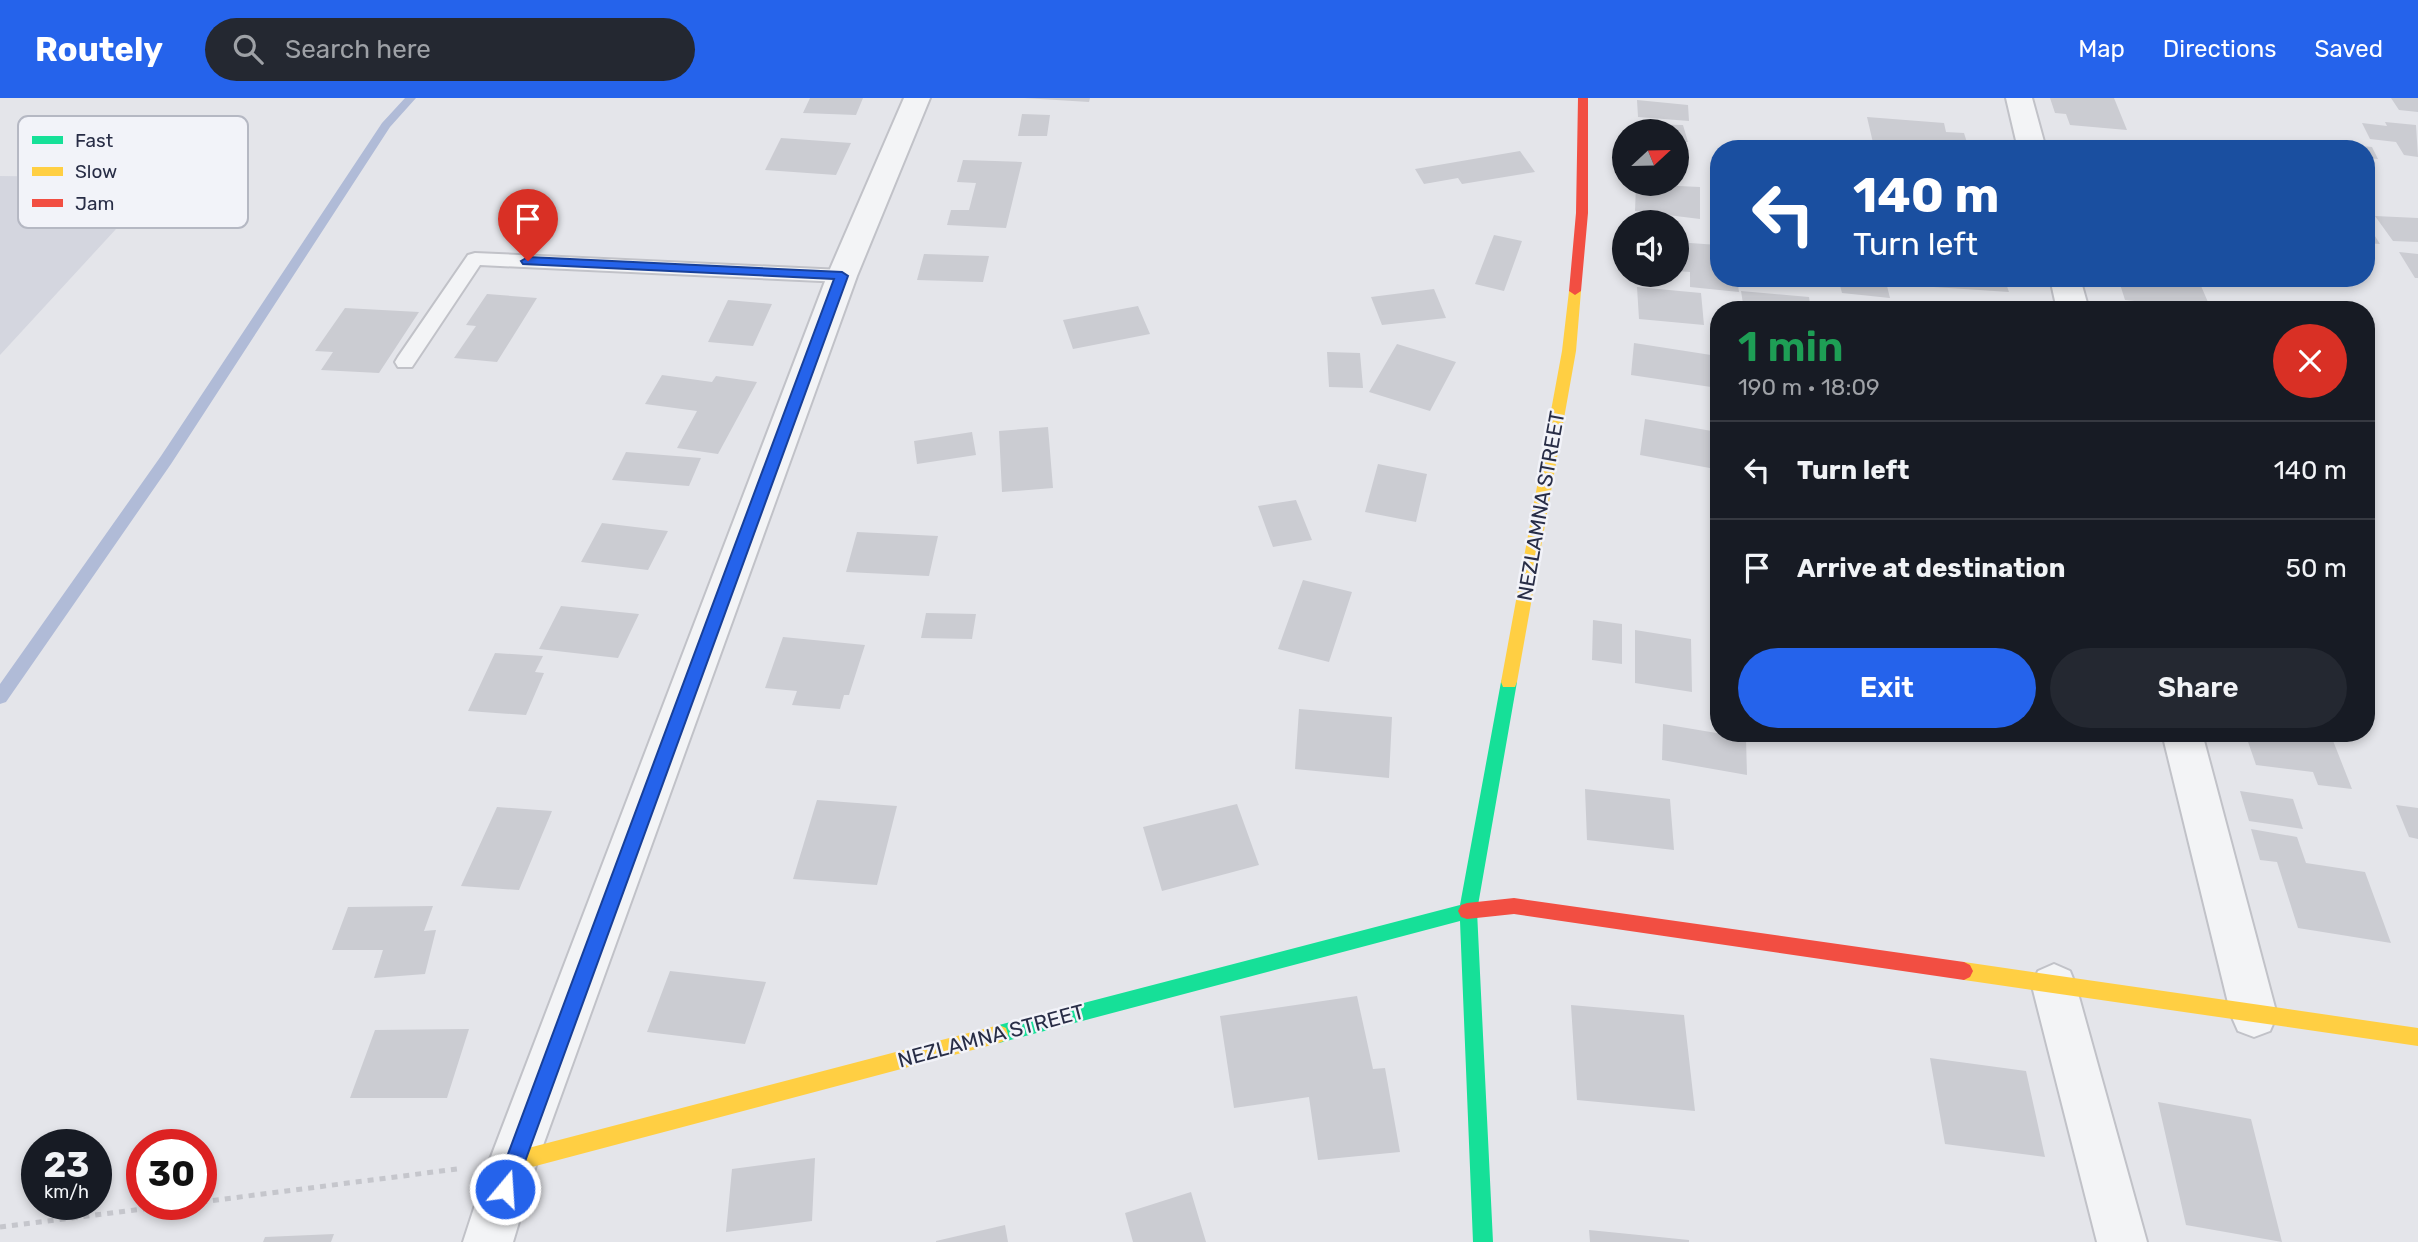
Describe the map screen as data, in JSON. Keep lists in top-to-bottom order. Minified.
{"streets":{"street":["NEZLAMNA STREET"]},"legend":["Fast","Slow","Jam"],"north":"right","page":{"header":"Routely","search":"Search here","nav":["Map","Directions","Saved"],"turn":["140 m","Turn left"],"heading":["1 min","190 m · 18:09"],"list":[{"name":"Turn left","value":"140 m"},{"name":"Arrive at destination","value":"50 m"}],"buttons":["Exit","Share"],"speed":"23 km/h","limit":"30"}}
